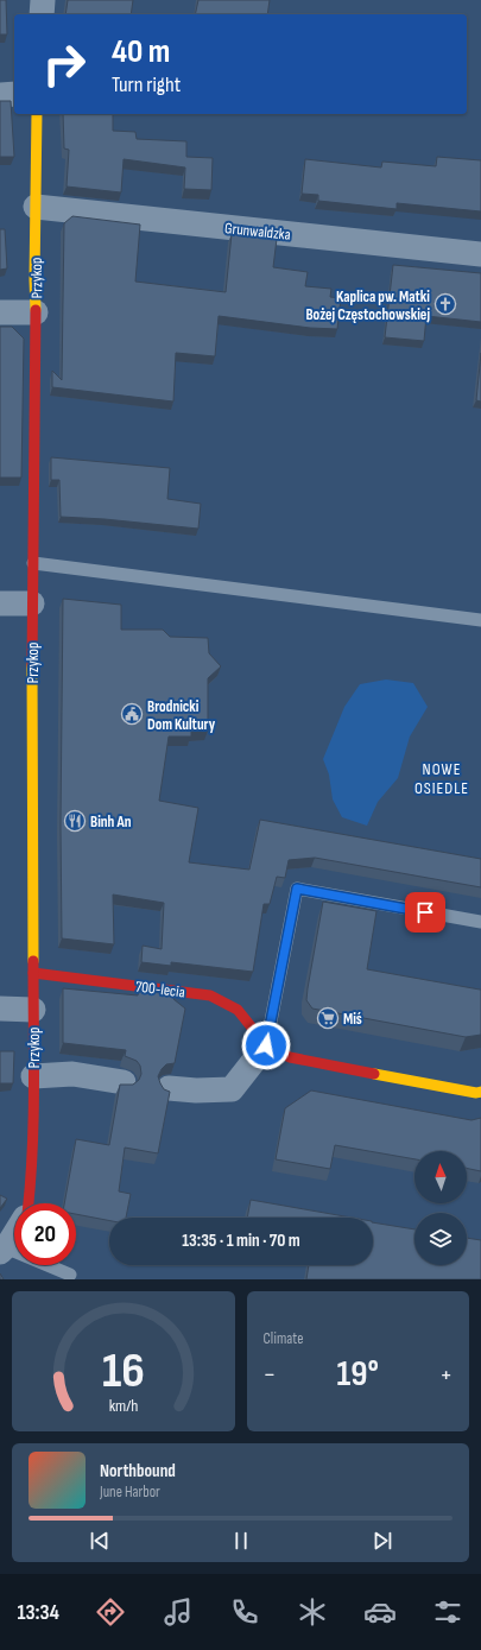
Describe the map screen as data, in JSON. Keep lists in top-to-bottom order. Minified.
{"streets":{"street":["Grunwaldzka","Przykop","700-lecia"]},"crossings":[["Grunwaldzka","Przykop"],["Przykop","700-lecia"]],"districts":["NOWE OSIEDLE"],"places":{"church":["Kaplica pw. Matki Bożej Częstochowskiej"],"public building":["Brodnicki Dom Kultury"],"restaurant":["Binh An"],"supermarket":["Miś"]},"north":"top","page":{"turn":["40 m","Turn right"],"limit":"20","trip":"13:35 · 1 min · 70 m","tile":"Climate","heat":["−","19°","+"],"song":["Northbound","June Harbor"],"tabs":"13:34","gauge":["16","km/h"]}}
